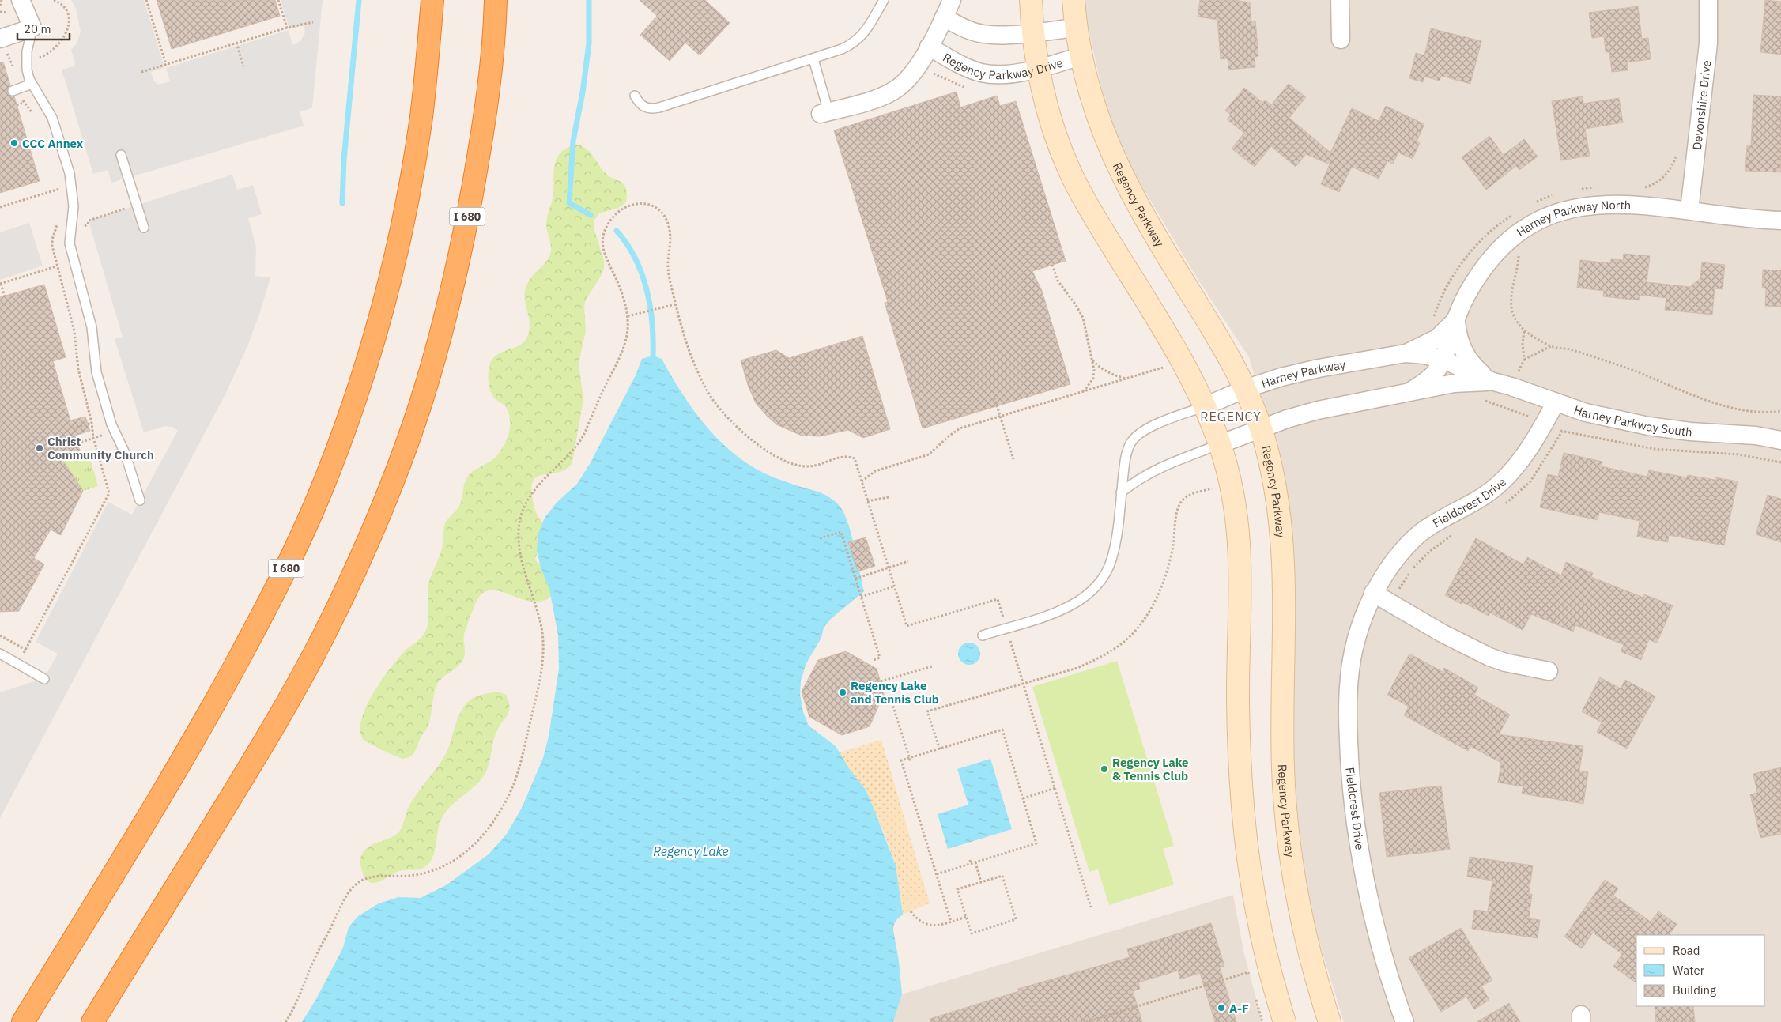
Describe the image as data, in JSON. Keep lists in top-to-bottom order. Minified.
{"streets":{"highway":["I 680"],"main road":["Regency Parkway"],"street":["Regency Parkway Drive","Devonshire Drive","Harney Parkway North","Harney Parkway","Harney Parkway South","Fieldcrest Drive"]},"crossings":[["Regency Parkway Drive","Regency Parkway"],["Devonshire Drive","Harney Parkway North"],["Regency Parkway","Harney Parkway"],["Harney Parkway North","Harney Parkway"],["Harney Parkway","Harney Parkway South"],["Harney Parkway South","Fieldcrest Drive"]],"districts":["REGENCY"],"water":["Regency Lake"],"places":["CCC Annex","Christ Community Church","Regency Lake and Tennis Club","Regency Lake & Tennis Club","A-F"],"legend":["Road","Water","Building"],"scale_bar":"20 m"}
